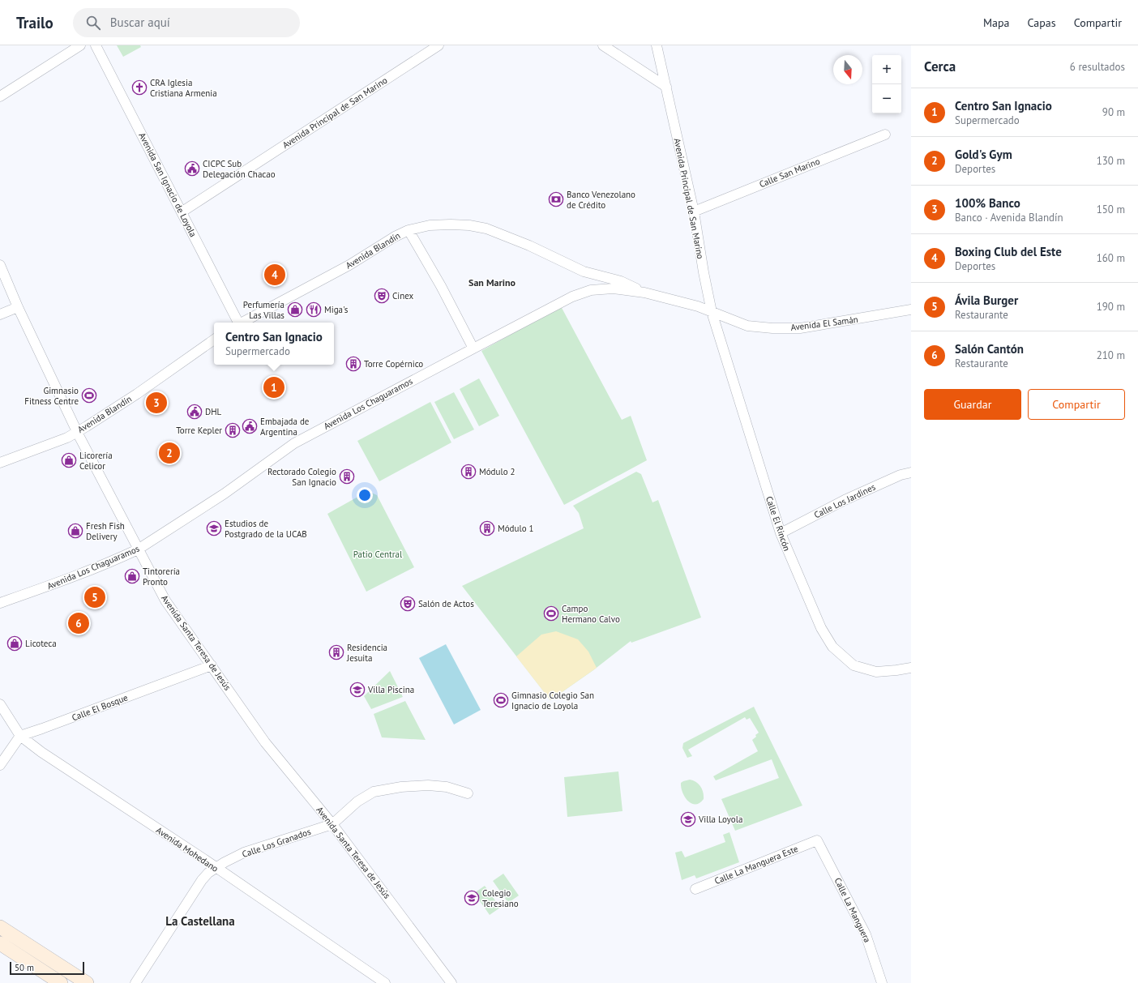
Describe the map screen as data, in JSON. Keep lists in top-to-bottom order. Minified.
{"streets":{"street":["Avenida Principal de San Marino","Calle San Marino","Avenida San Ignacio de Loyola","Avenida Blandín","Avenida El Samán","Avenida Los Chaguaramos","Calle Los Jardines","Calle El Rincón","Avenida Santa Teresa de Jesús","Calle El Bosque","Calle Los Granados","Avenida Mohedano","Calle La Manguera Este","Calle La Manguera"]},"crossings":[["Avenida Principal de San Marino","Calle San Marino"],["Avenida Principal de San Marino","Avenida San Ignacio de Loyola"],["Avenida Principal de San Marino","Avenida El Samán"],["Avenida Principal de San Marino","Calle El Rincón"],["Avenida Blandín","Avenida El Samán"],["Avenida Blandín","Avenida Los Chaguaramos"],["Avenida Blandín","Avenida Santa Teresa de Jesús"],["Avenida El Samán","Avenida Los Chaguaramos"],["Avenida El Samán","Calle El Rincón"],["Avenida Los Chaguaramos","Avenida Santa Teresa de Jesús"],["Calle Los Jardines","Calle El Rincón"],["Avenida Santa Teresa de Jesús","Calle El Bosque"],["Avenida Santa Teresa de Jesús","Calle Los Granados"],["Calle El Bosque","Avenida Mohedano"],["Calle Los Granados","Avenida Mohedano"],["Calle La Manguera Este","Calle La Manguera"]],"districts":["San Marino","La Castellana"],"parks":["Patio Central"],"places":{"church":["CRA Iglesia Cristiana Armenia"],"public building":["CICPC Sub Delegación Chacao","DHL","Embajada de Argentina"],"bank":["Banco Venezolano de Crédito"],"theatre":["Cinex","Salón de Actos"],"shop":["Perfumería Las Villas","Licorería Celicor","Fresh Fish Delivery","Tintorería Pronto","Licoteca"],"restaurant":["Miga's"],"building":["Torre Copérnico","Torre Kepler","Módulo 2","Rectorado Colegio San Ignacio","Módulo 1","Residencia Jesuita"],"sports":["Gimnasio Fitness Centre","Campo Hermano Calvo","Gimnasio Colegio San Ignacio de Loyola"],"school or university":["Estudios de Postgrado de la UCAB","Villa Piscina","Villa Loyola","Colegio Teresiano"]},"scale_bar":"50 m","north":"bottom","page":{"header":"Trailo","search":"Buscar aquí","nav":["Mapa","Capas","Compartir"],"heading":["Cerca","6 resultados"],"map_buttons":["+","−"],"list":[{"mark":"1","name":"Centro San Ignacio","note":"Supermercado","value":"90 m"},{"mark":"2","name":"Gold's Gym","note":"Deportes","value":"130 m"},{"mark":"3","name":"100% Banco","note":"Banco · Avenida Blandín","value":"150 m"},{"mark":"4","name":"Boxing Club del Este","note":"Deportes","value":"160 m"},{"mark":"5","name":"Ávila Burger","note":"Restaurante","value":"190 m"},{"mark":"6","name":"Salón Cantón","note":"Restaurante","value":"210 m"}],"pins":["4","1","3","2","5","6"],"popup":["Centro San Ignacio","Supermercado"],"buttons":["Guardar","Compartir"],"scale":"50 m"}}
